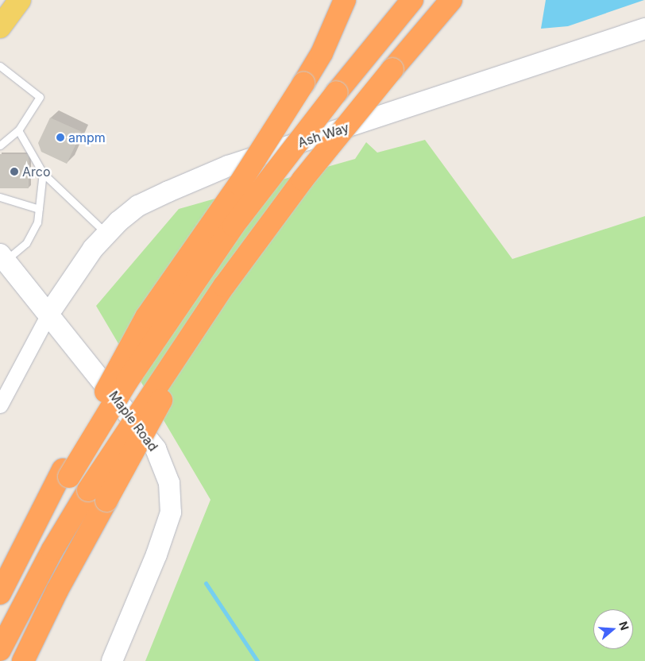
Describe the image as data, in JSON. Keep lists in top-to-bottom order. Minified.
{"streets":{"street":["Ash Way","Maple Road"]},"crossings":[["Ash Way","Maple Road"]],"places":["ampm","Arco"],"north":"right"}
